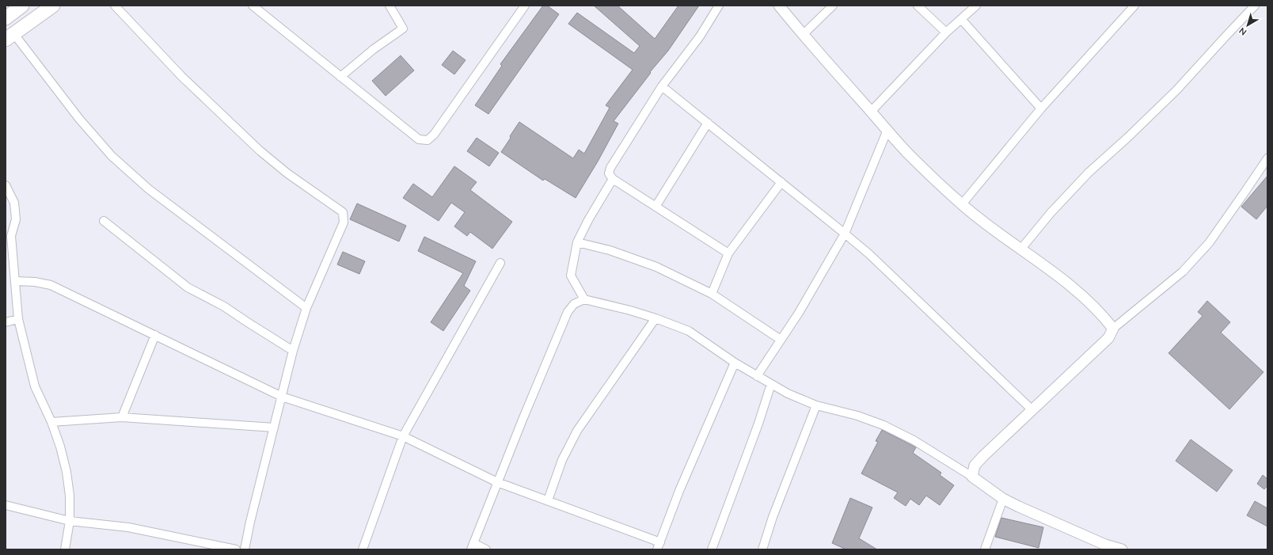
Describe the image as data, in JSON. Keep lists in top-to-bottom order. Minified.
{"north":"bottom left"}
